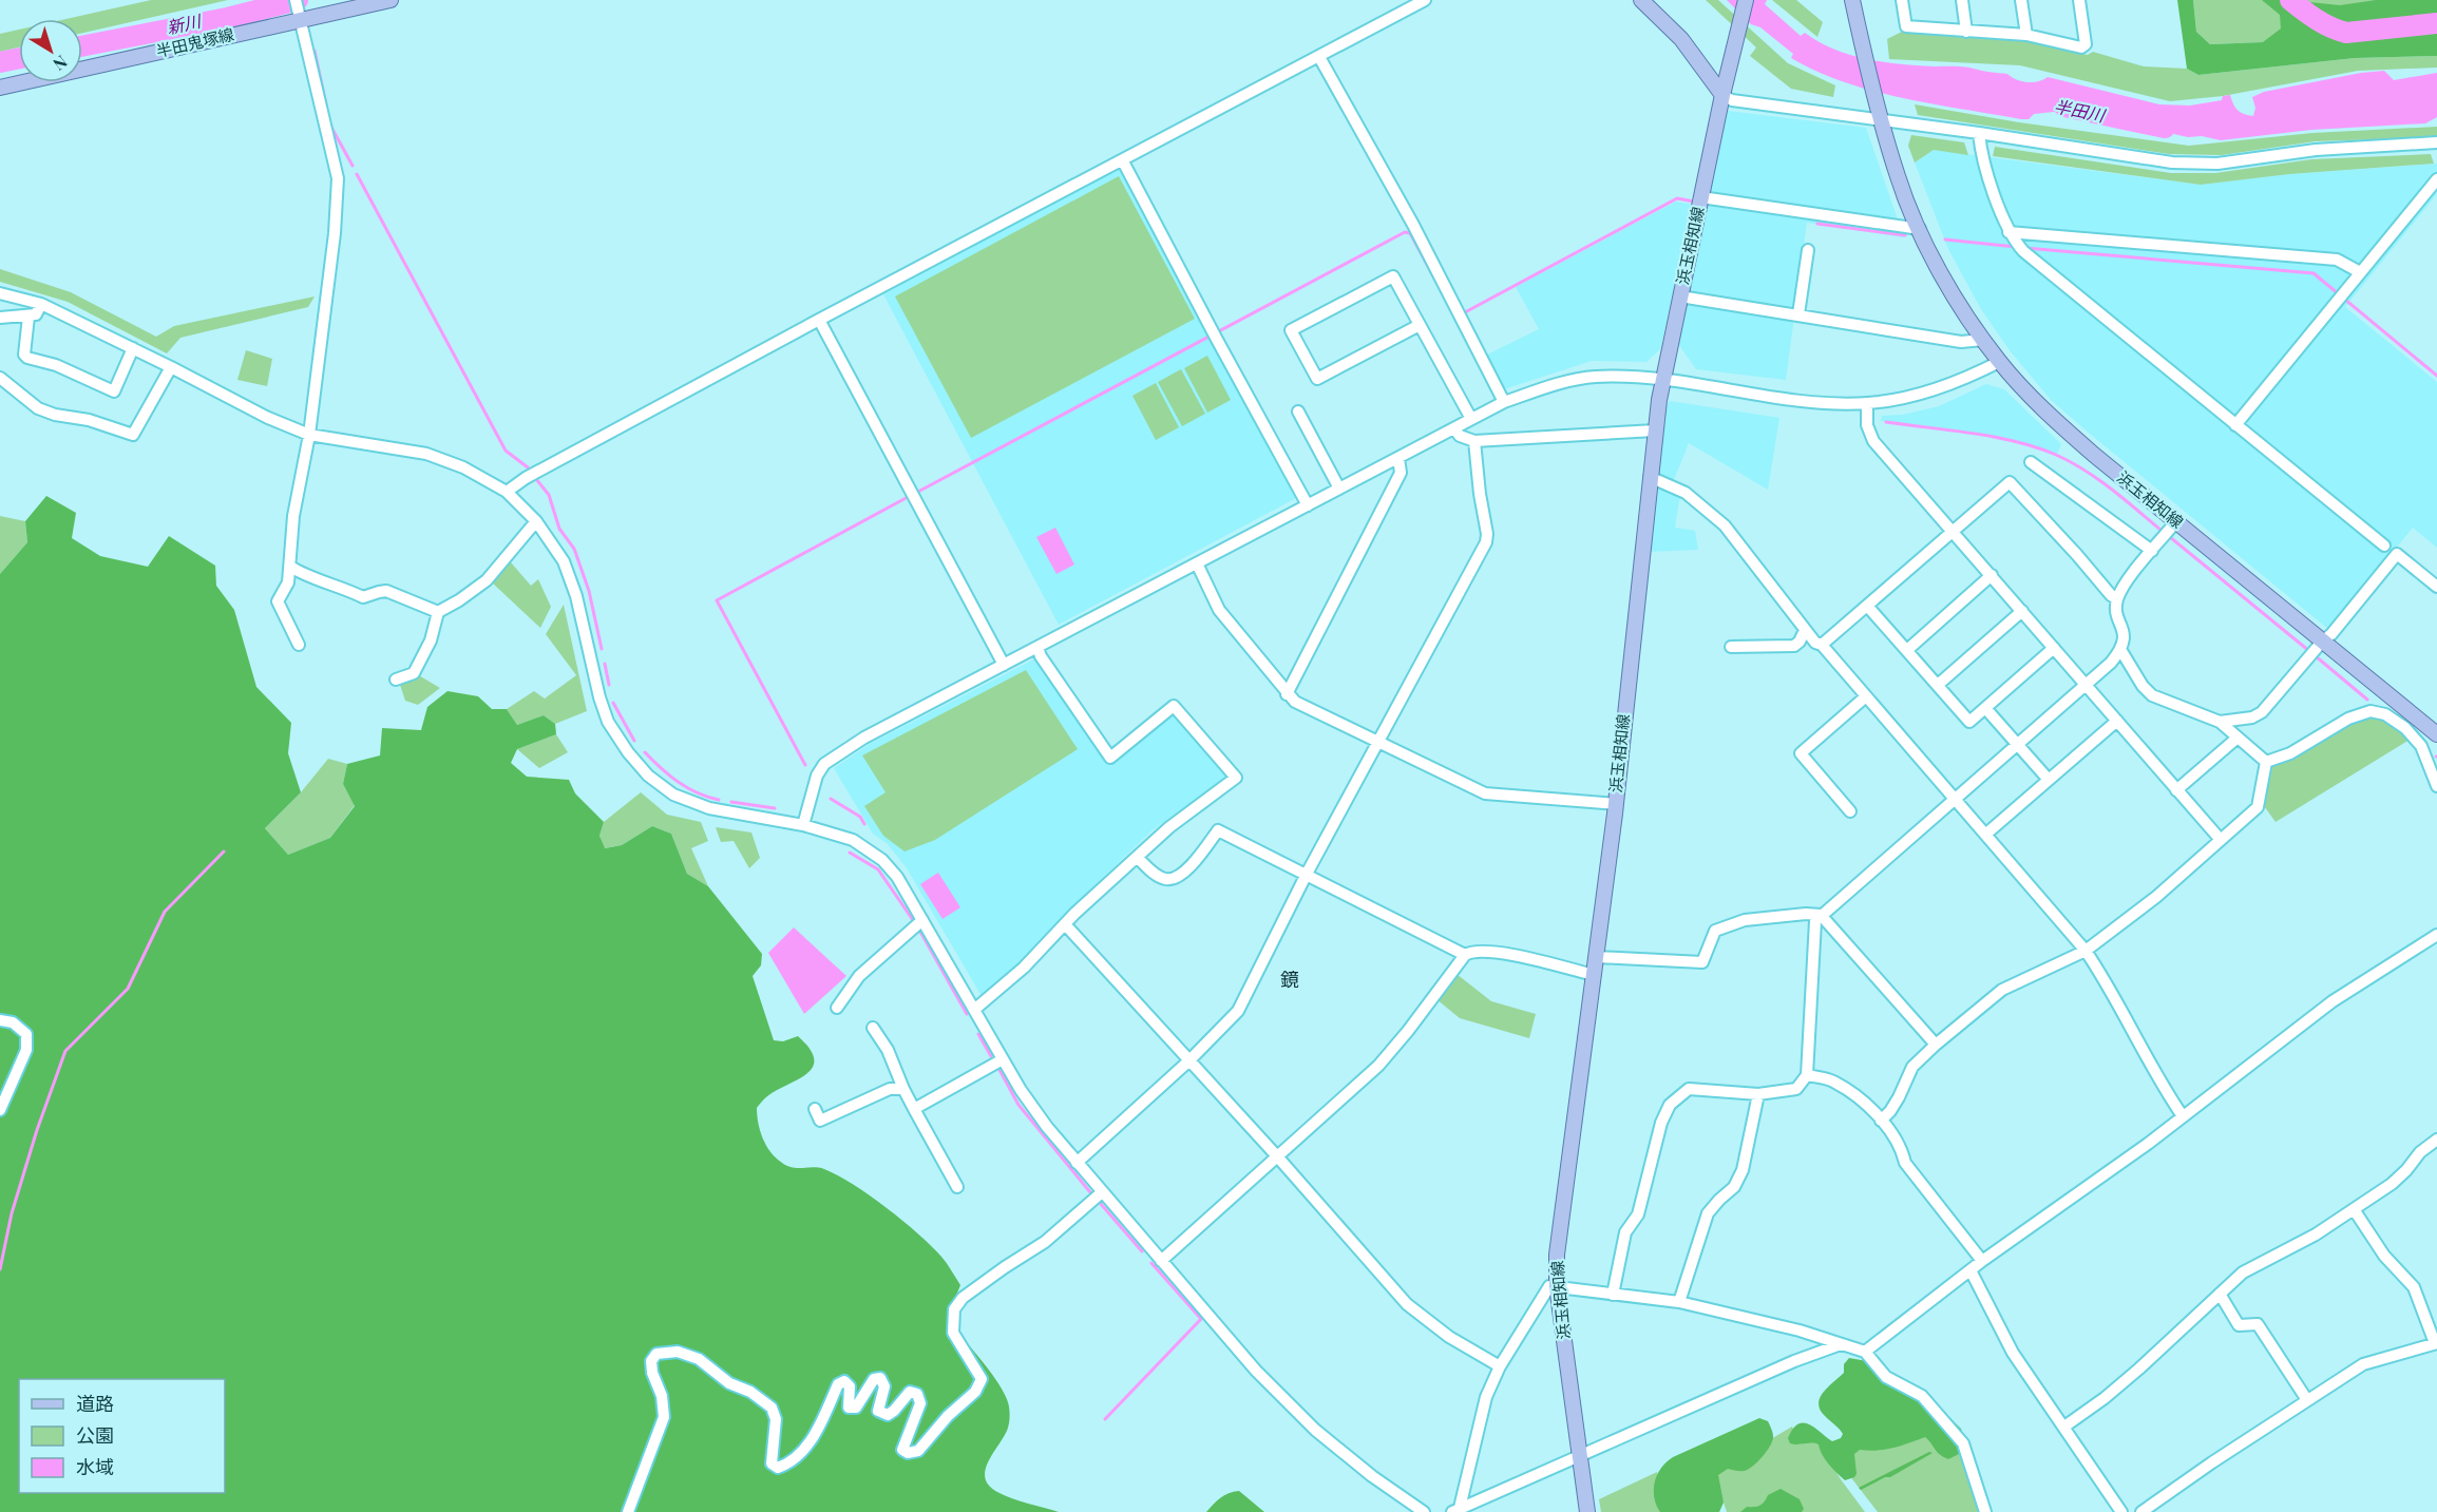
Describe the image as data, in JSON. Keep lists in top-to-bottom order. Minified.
{"streets":{"main road":["半田鬼塚線","浜玉相知線"]},"districts":["鏡"],"water":["新川","半田川"],"legend":["道路","公園","水域"],"north":"bottom right"}
